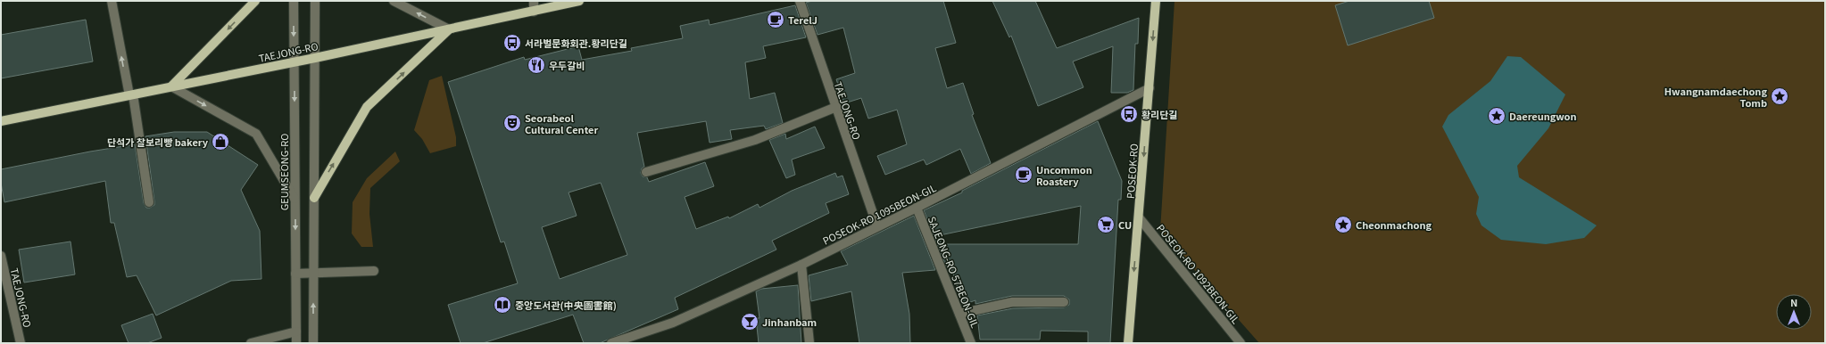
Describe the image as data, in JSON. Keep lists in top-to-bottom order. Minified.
{"streets":{"main road":["TAEJONG-RO","POSEOK-RO"],"street":["GEUMSEONG-RO","POSEOK-RO 1095BEON-GIL","SAJEONG-RO 57BEON-GIL","POSEOK-RO 1092BEON-GIL"]},"crossings":[["TAEJONG-RO","GEUMSEONG-RO"],["TAEJONG-RO","POSEOK-RO 1095BEON-GIL"],["POSEOK-RO","POSEOK-RO 1095BEON-GIL"],["POSEOK-RO","POSEOK-RO 1092BEON-GIL"],["POSEOK-RO 1095BEON-GIL","SAJEONG-RO 57BEON-GIL"]],"one_way":["POSEOK-RO"],"places":{"cafe":["TerelJ","Uncommon Roastery"],"bus stop":["서라벌문화회관.황리단길","황리단길"],"restaurant":["우두갈비"],"place":["Hwangnamdaechong Tomb","Daereungwon","Cheonmachong"],"theatre":["Seorabeol Cultural Center"],"shop":["단석가 찰보리빵 bakery"],"supermarket":["CU"],"library":["중앙도서관(中央圖書館)"],"bar":["Jinhanbam"]},"north":"top"}
